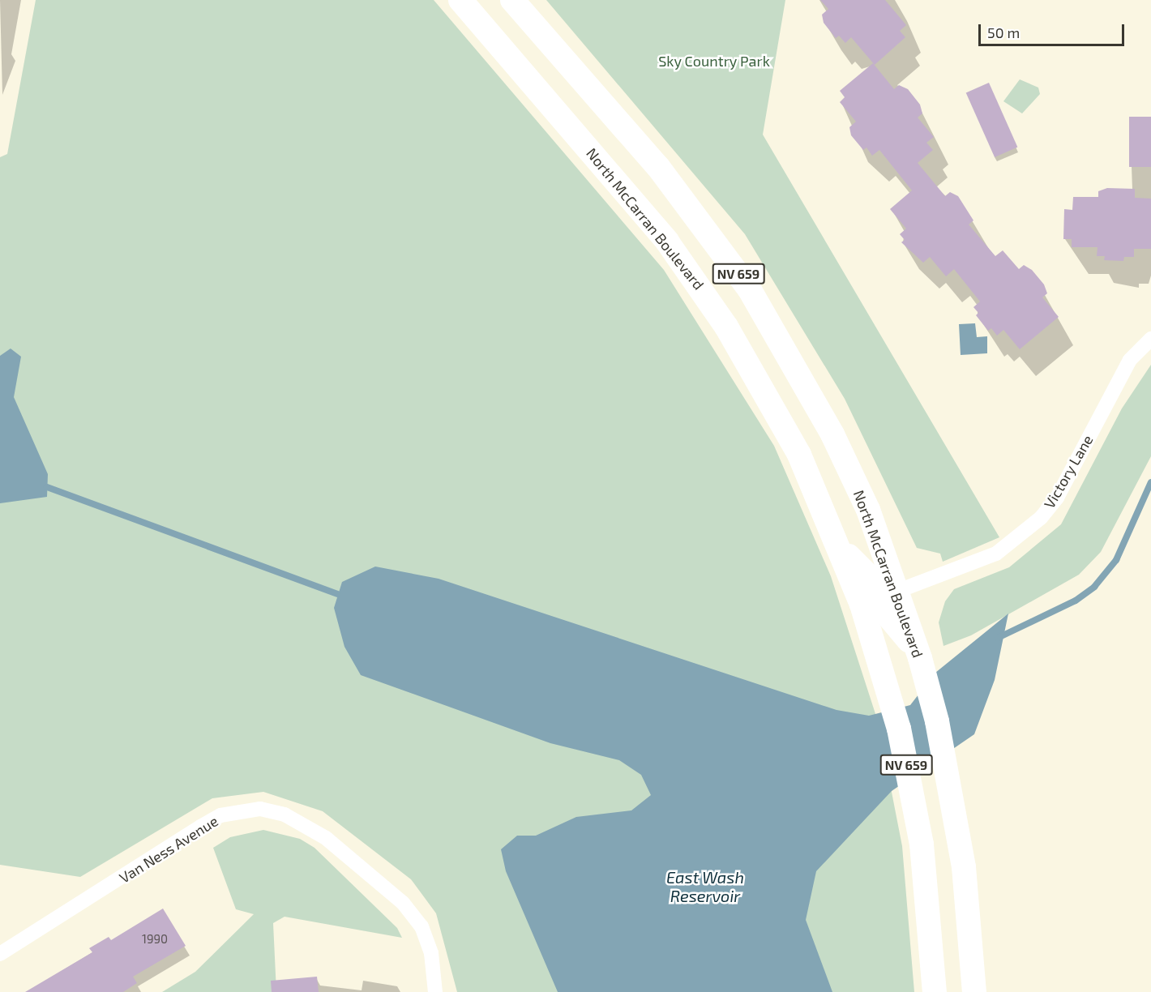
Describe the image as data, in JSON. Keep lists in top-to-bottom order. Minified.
{"streets":{"main road":["North McCarran Boulevard","NV 659"],"street":["Victory Lane","Van Ness Avenue"]},"crossings":[["North McCarran Boulevard","Victory Lane"]],"water":["East Wash Reservoir"],"parks":["Sky Country Park"],"house_numbers":["1990"],"scale_bar":"50 m"}
